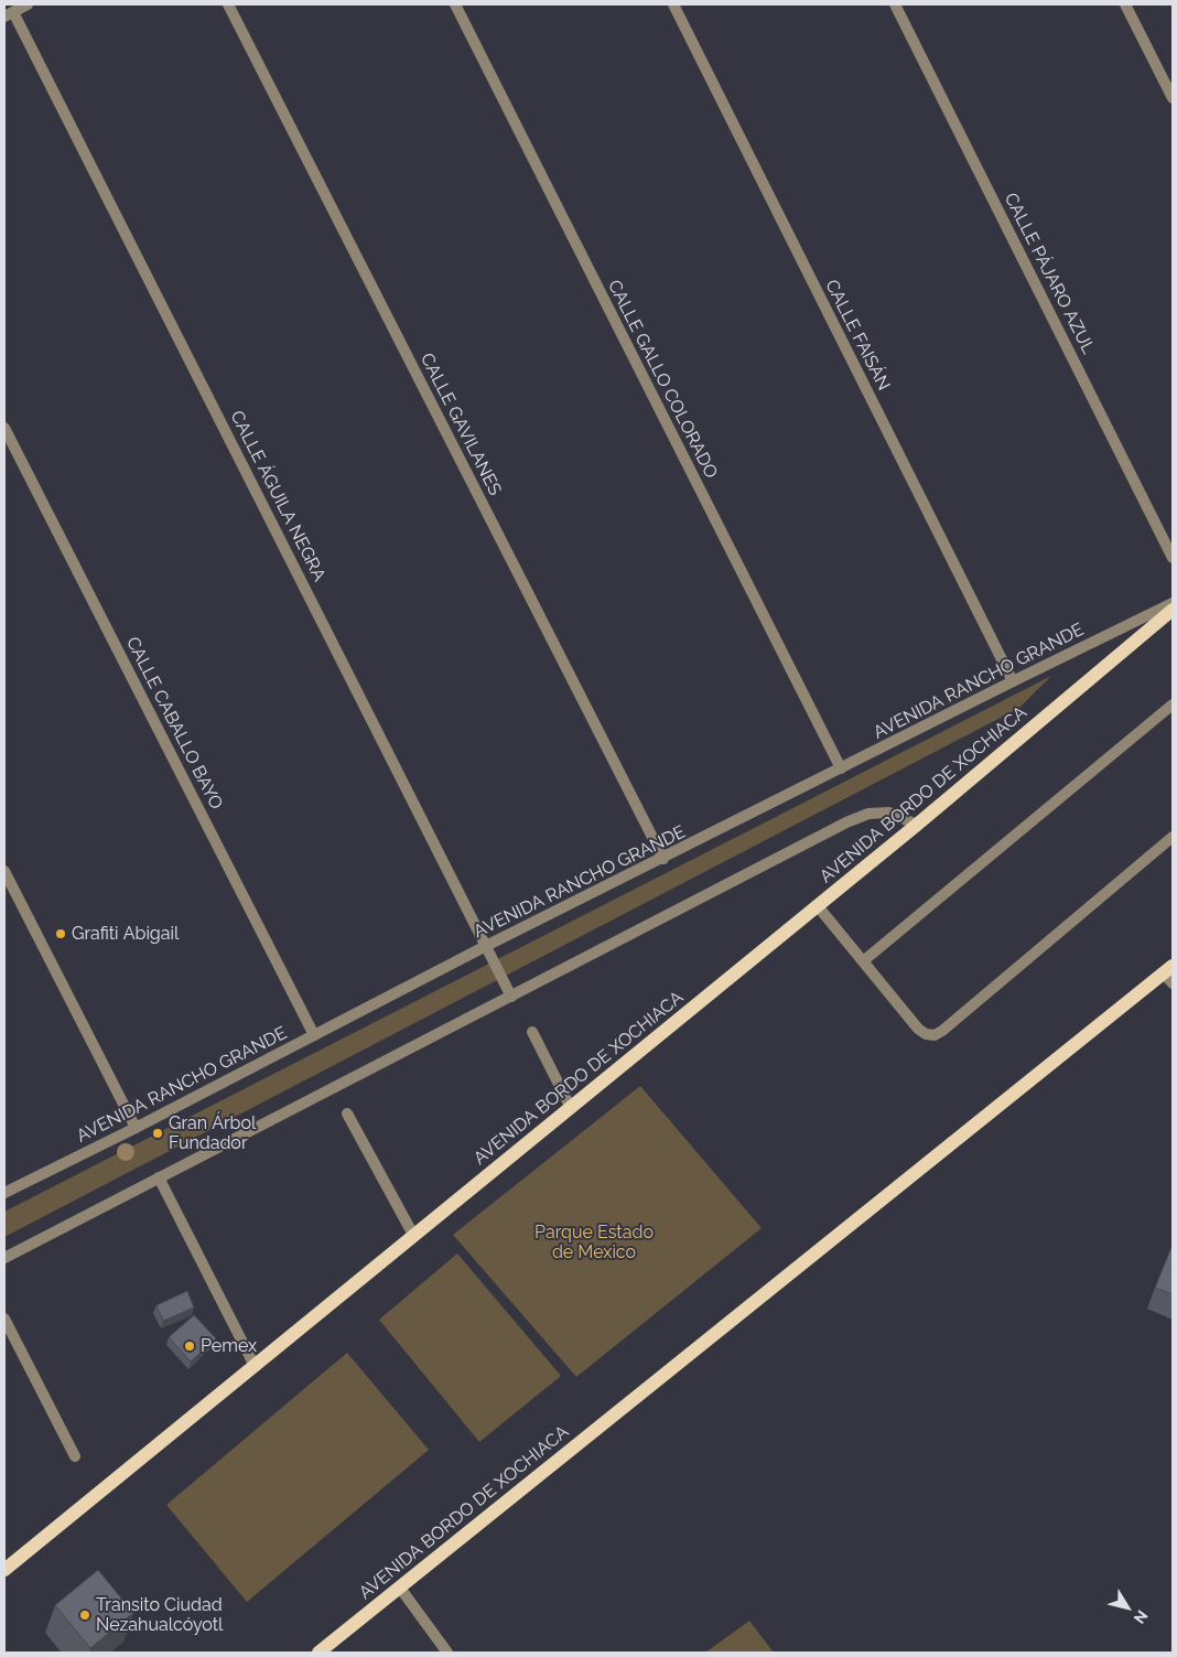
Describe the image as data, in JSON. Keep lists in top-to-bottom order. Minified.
{"streets":{"main road":["AVENIDA BORDO DE XOCHIACA"],"street":["CALLE PÁJARO AZUL","CALLE FAISÁN","CALLE GALLO COLORADO","CALLE GAVILANES","CALLE ÁGUILA NEGRA","AVENIDA RANCHO GRANDE","CALLE CABALLO BAYO"]},"crossings":[["CALLE FAISÁN","AVENIDA RANCHO GRANDE"],["CALLE GALLO COLORADO","AVENIDA RANCHO GRANDE"],["CALLE GAVILANES","AVENIDA RANCHO GRANDE"],["CALLE ÁGUILA NEGRA","AVENIDA RANCHO GRANDE"],["AVENIDA RANCHO GRANDE","CALLE CABALLO BAYO"]],"parks":["Parque Estado de Mexico"],"places":["Grafiti Abigail","Gran Árbol Fundador","Pemex","Transito Ciudad Nezahualcóyotl"],"north":"bottom right"}
